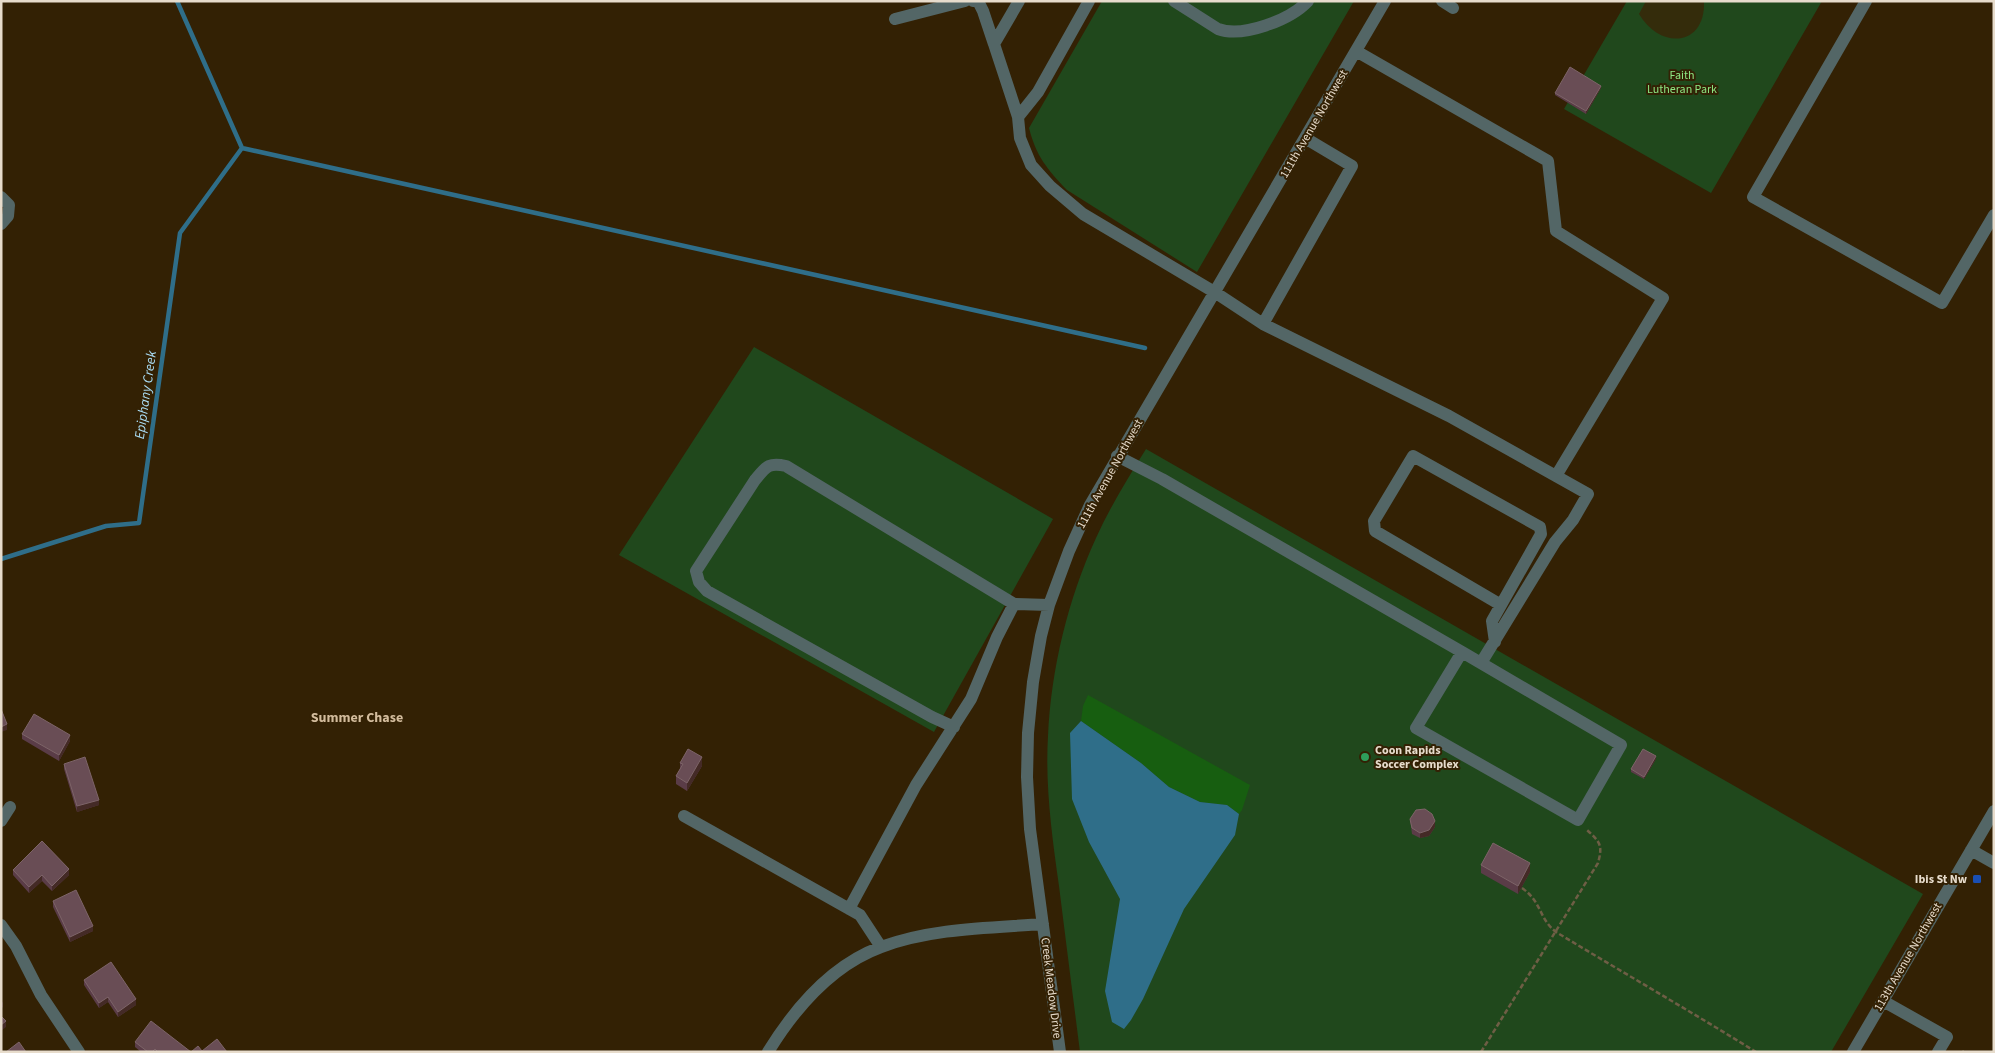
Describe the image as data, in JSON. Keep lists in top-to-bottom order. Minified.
{"streets":{"street":["111th Avenue Northwest","113th Avenue Northwest","Creek Meadow Drive"]},"crossings":[["111th Avenue Northwest","Creek Meadow Drive"]],"districts":["Summer Chase"],"water":["Epiphany Creek"],"parks":["Faith Lutheran Park"],"places":{"other":["Coon Rapids Soccer Complex"],"transit":["Ibis St Nw"]}}
